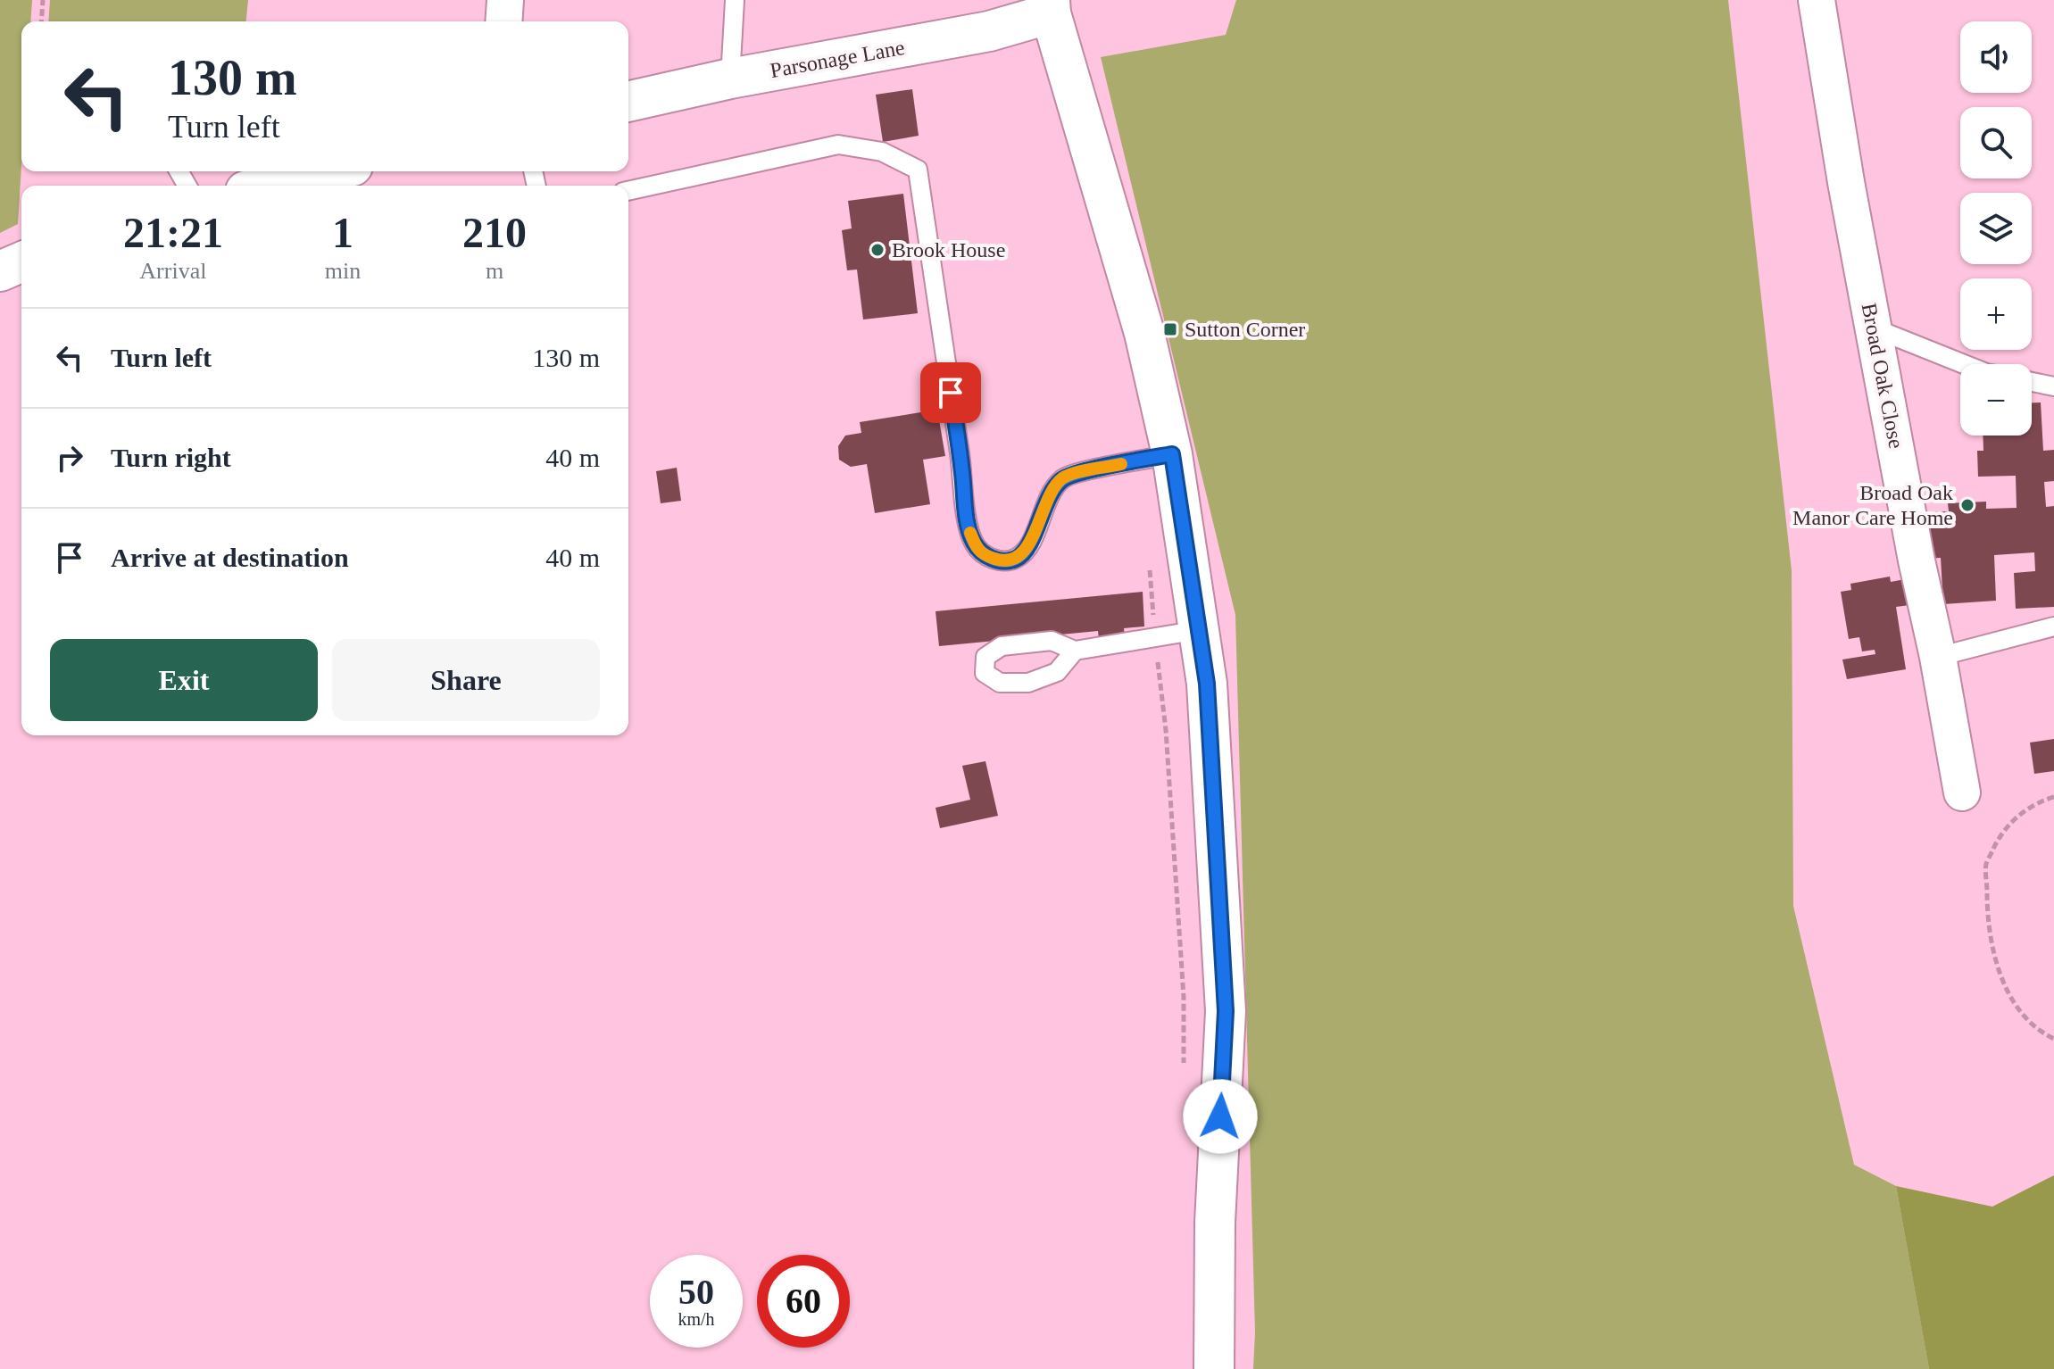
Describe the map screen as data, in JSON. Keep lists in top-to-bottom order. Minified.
{"streets":{"main road":["Parsonage Lane"],"street":["Broad Oak Close"]},"places":{"other":["Brook House","Broad Oak Manor Care Home"],"transit":["Sutton Corner"]},"page":{"map_buttons":["+","−"],"turn":["130 m","Turn left"],"eta":["21:21","Arrival","1","min","210","m"],"list":[{"name":"Turn left","value":"130 m"},{"name":"Turn right","value":"40 m"},{"name":"Arrive at destination","value":"40 m"}],"buttons":["Exit","Share"],"speed":"50 km/h","limit":"60"}}
